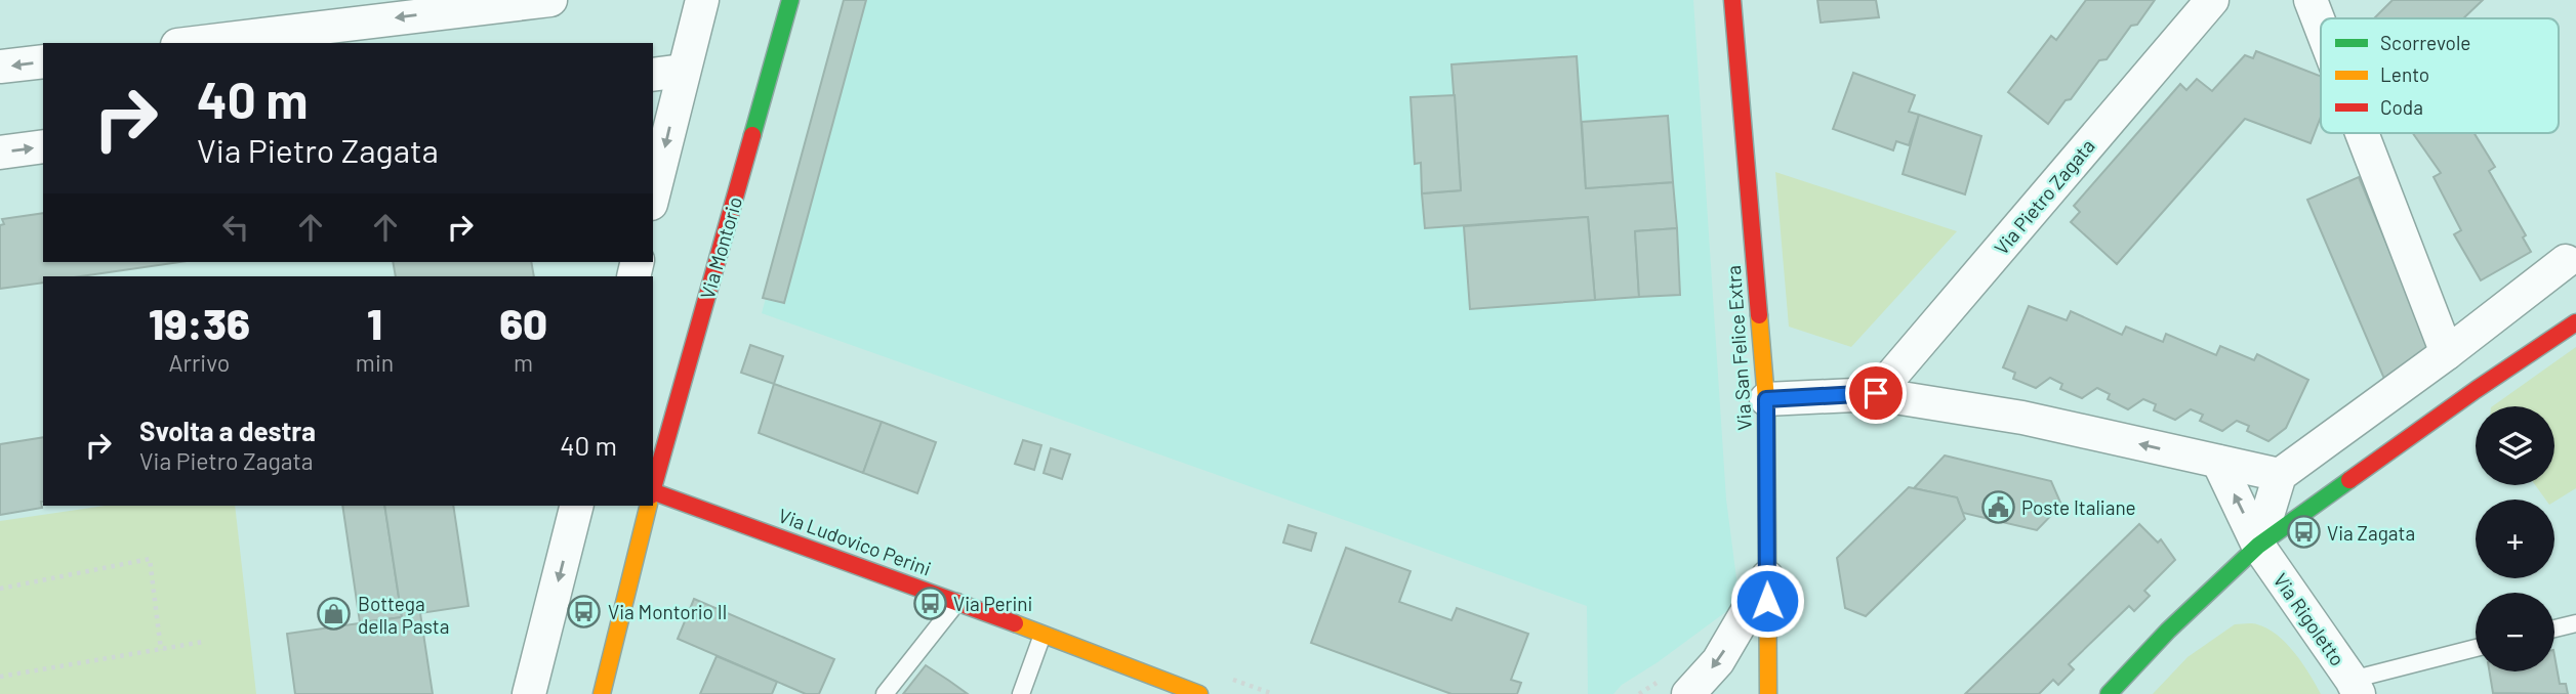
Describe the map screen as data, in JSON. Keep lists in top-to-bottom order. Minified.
{"streets":{"street":["Via Pietro Zagata","Via Montorio","Via San Felice Extra","Via Ludovico Perini","Via Rigoletto"]},"places":{"public building":["Poste Italiane"],"bus stop":["Via Zagata","Via Perini","Via Montorio II"],"shop":["Bottega della Pasta"]},"legend":["Scorrevole","Lento","Coda"],"page":{"turn":["40 m","Via Pietro Zagata"],"eta":["19:36","Arrivo","1","min","60","m"],"list":[{"name":"Svolta a destra","note":"Via Pietro Zagata","value":"40 m"}],"map_buttons":["+","−"]}}
